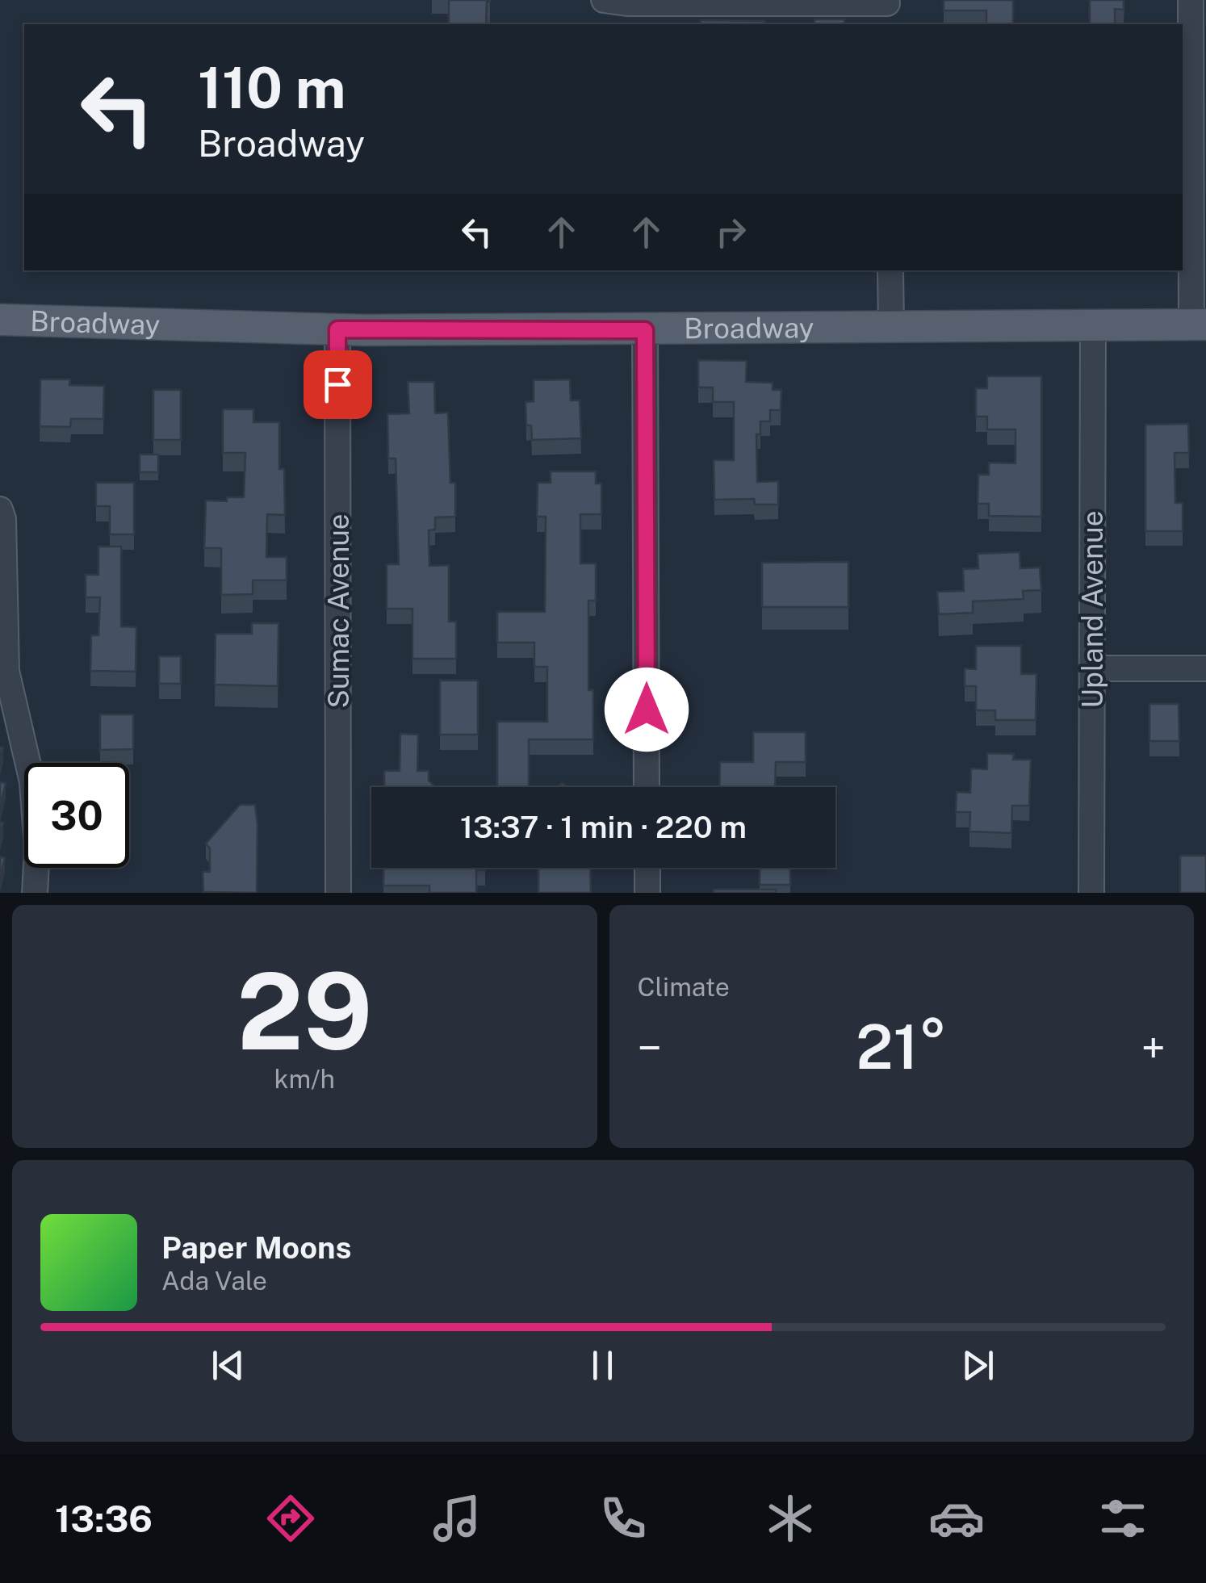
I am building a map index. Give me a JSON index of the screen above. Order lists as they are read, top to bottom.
{
  "streets": {
    "main road": ["Broadway"],
    "street": ["Upland Avenue", "Sumac Avenue"]
  },
  "crossings": [
    ["Broadway", "Upland Avenue"],
    ["Broadway", "Sumac Avenue"]
  ],
  "page": {
    "turn": ["110 m", "Broadway"],
    "limit": "30",
    "trip": "13:37 · 1 min · 220 m",
    "tile": [
      ["29", "km/h"],
      "Climate"
    ],
    "heat": ["−", "21°", "+"],
    "song": ["Paper Moons", "Ada Vale"],
    "tabs": "13:36"
  }
}
